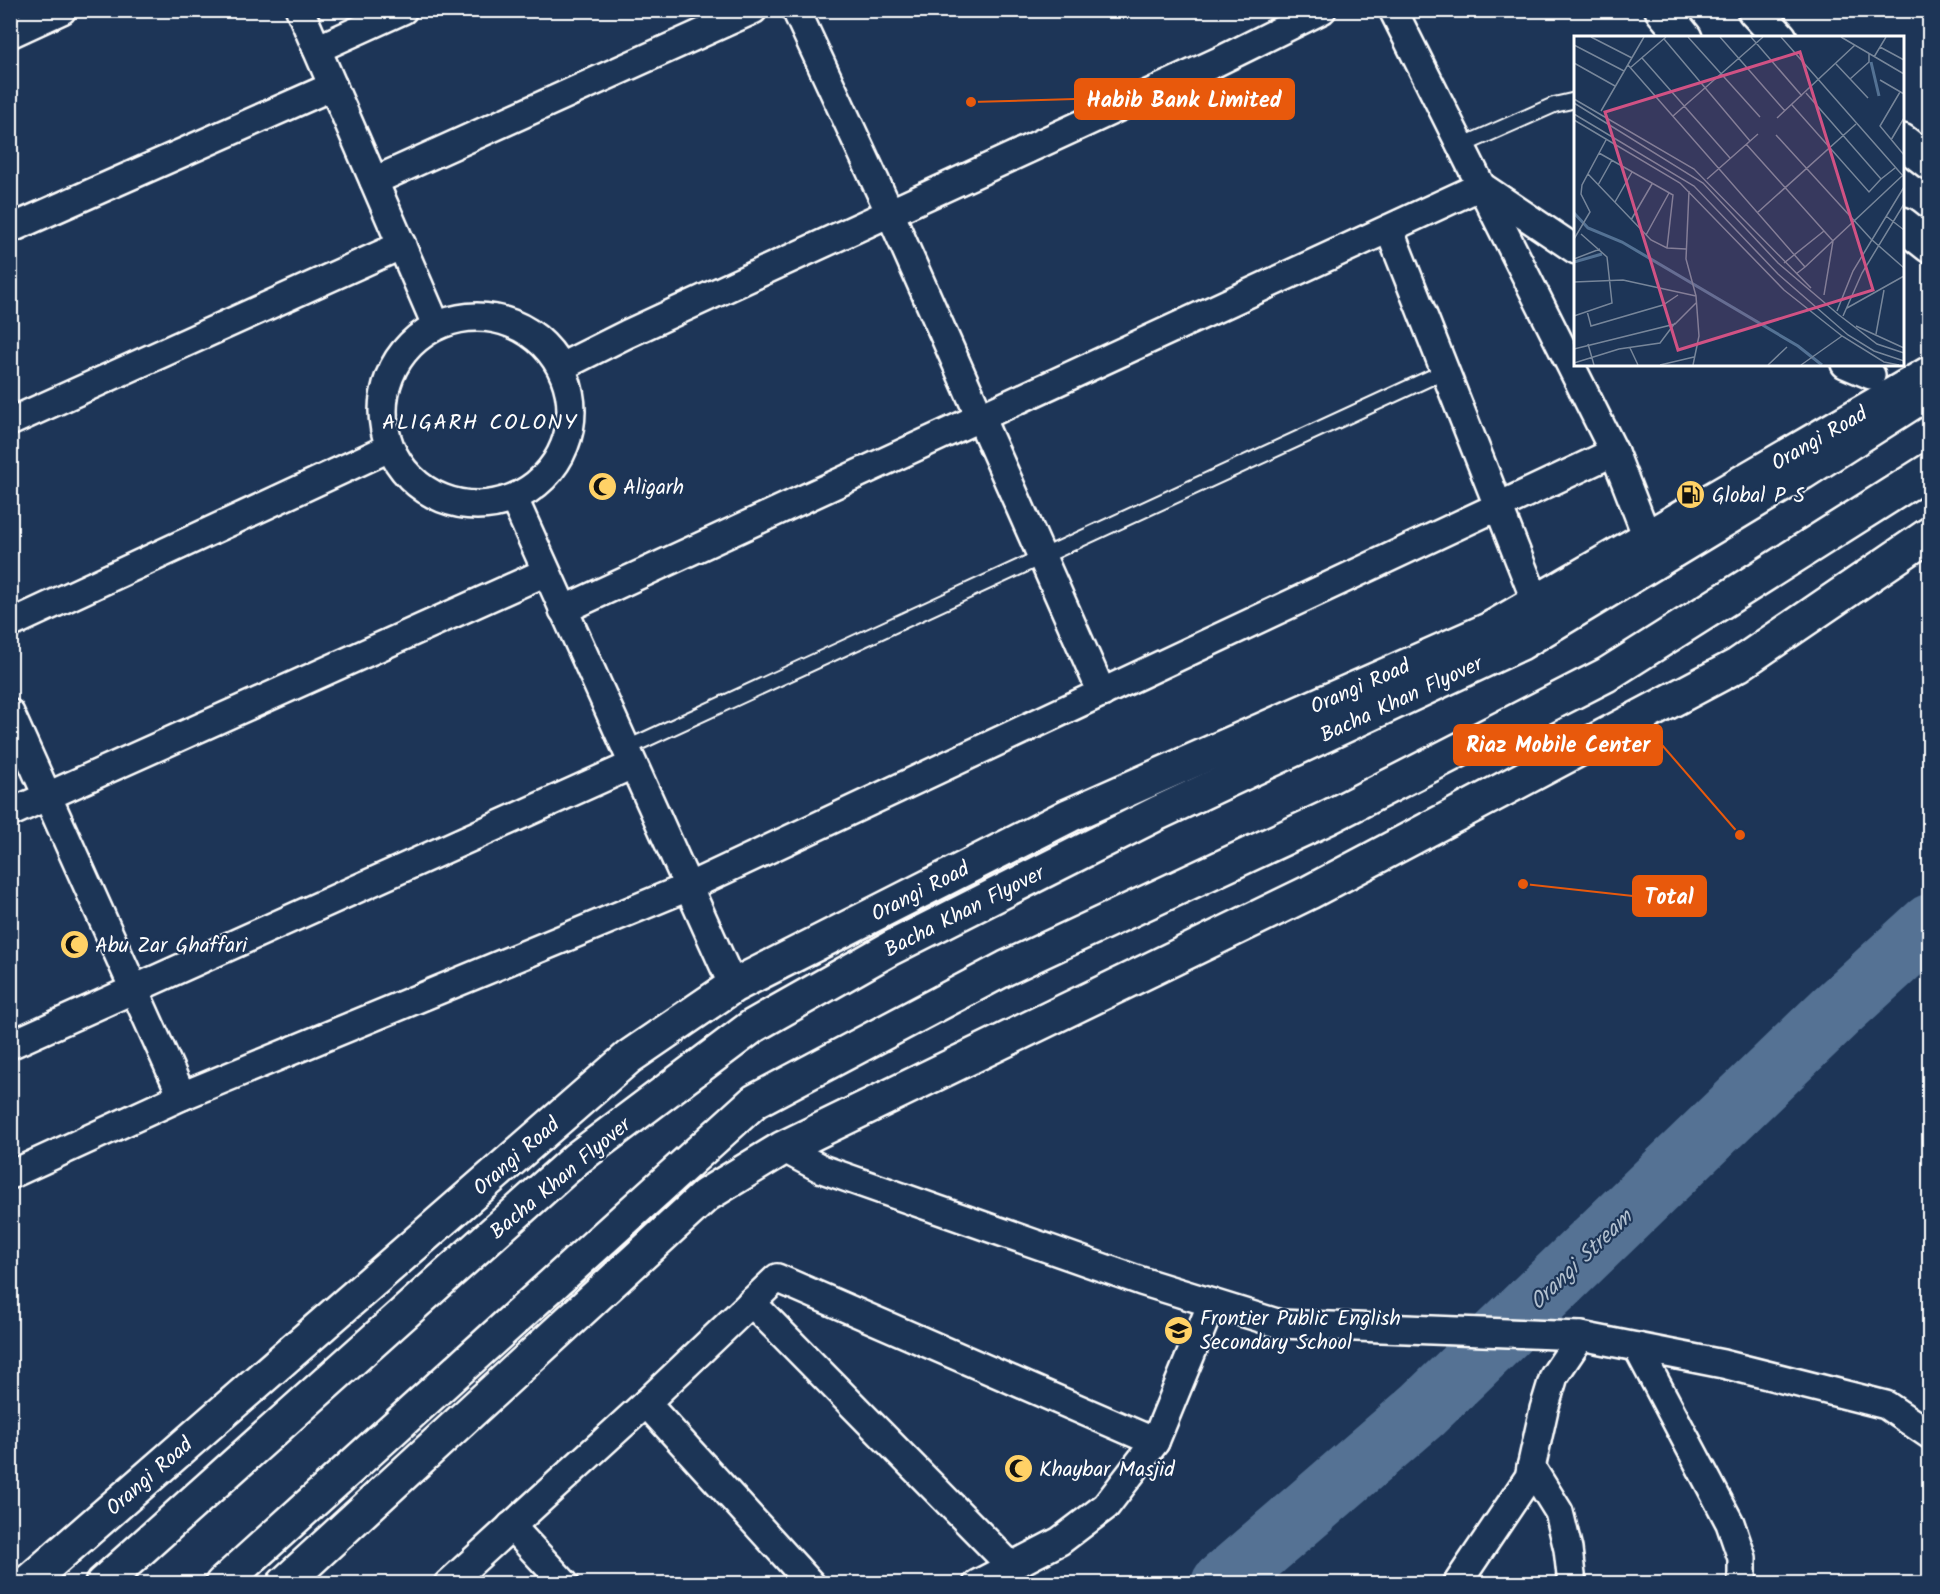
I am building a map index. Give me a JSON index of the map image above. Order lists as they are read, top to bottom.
{
  "streets": {
    "street": ["Orangi Road", "Bacha Khan Flyover"]
  },
  "districts": ["ALIGARH COLONY"],
  "water": ["Orangi Stream"],
  "places": {
    "other": ["Habib Bank Limited", "Riaz Mobile Center", "Total"],
    "mosque": ["Aligarh", "Abu Zar Ghaffari", "Khaybar Masjid"],
    "fuel station": ["Global P S"],
    "school or university": ["Frontier Public English Secondary School"]
  }
}
